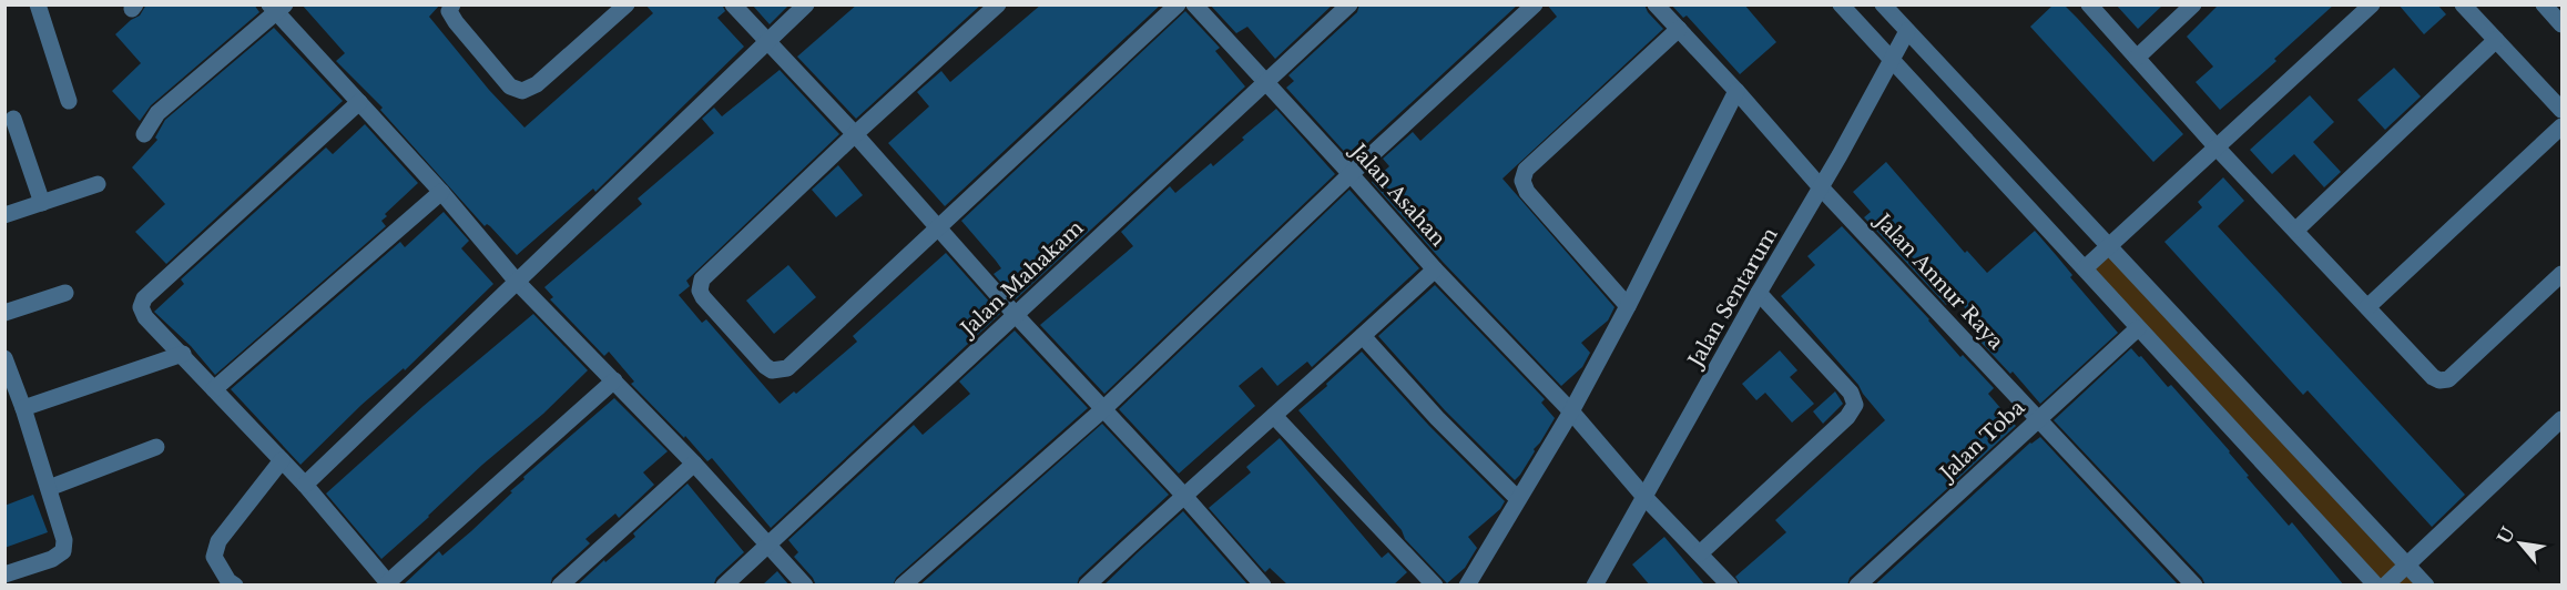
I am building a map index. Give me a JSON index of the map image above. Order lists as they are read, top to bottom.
{
  "streets": {
    "street": [
      "Jalan Asahan",
      "Jalan Mahakam",
      "Jalan Annur Raya",
      "Jalan Sentarum",
      "Jalan Toba"
    ]
  },
  "crossings": [
    ["Jalan Asahan", "Jalan Mahakam"],
    ["Jalan Asahan", "Jalan Sentarum"],
    ["Jalan Annur Raya", "Jalan Sentarum"],
    ["Jalan Annur Raya", "Jalan Toba"]
  ],
  "north": "top left"
}
